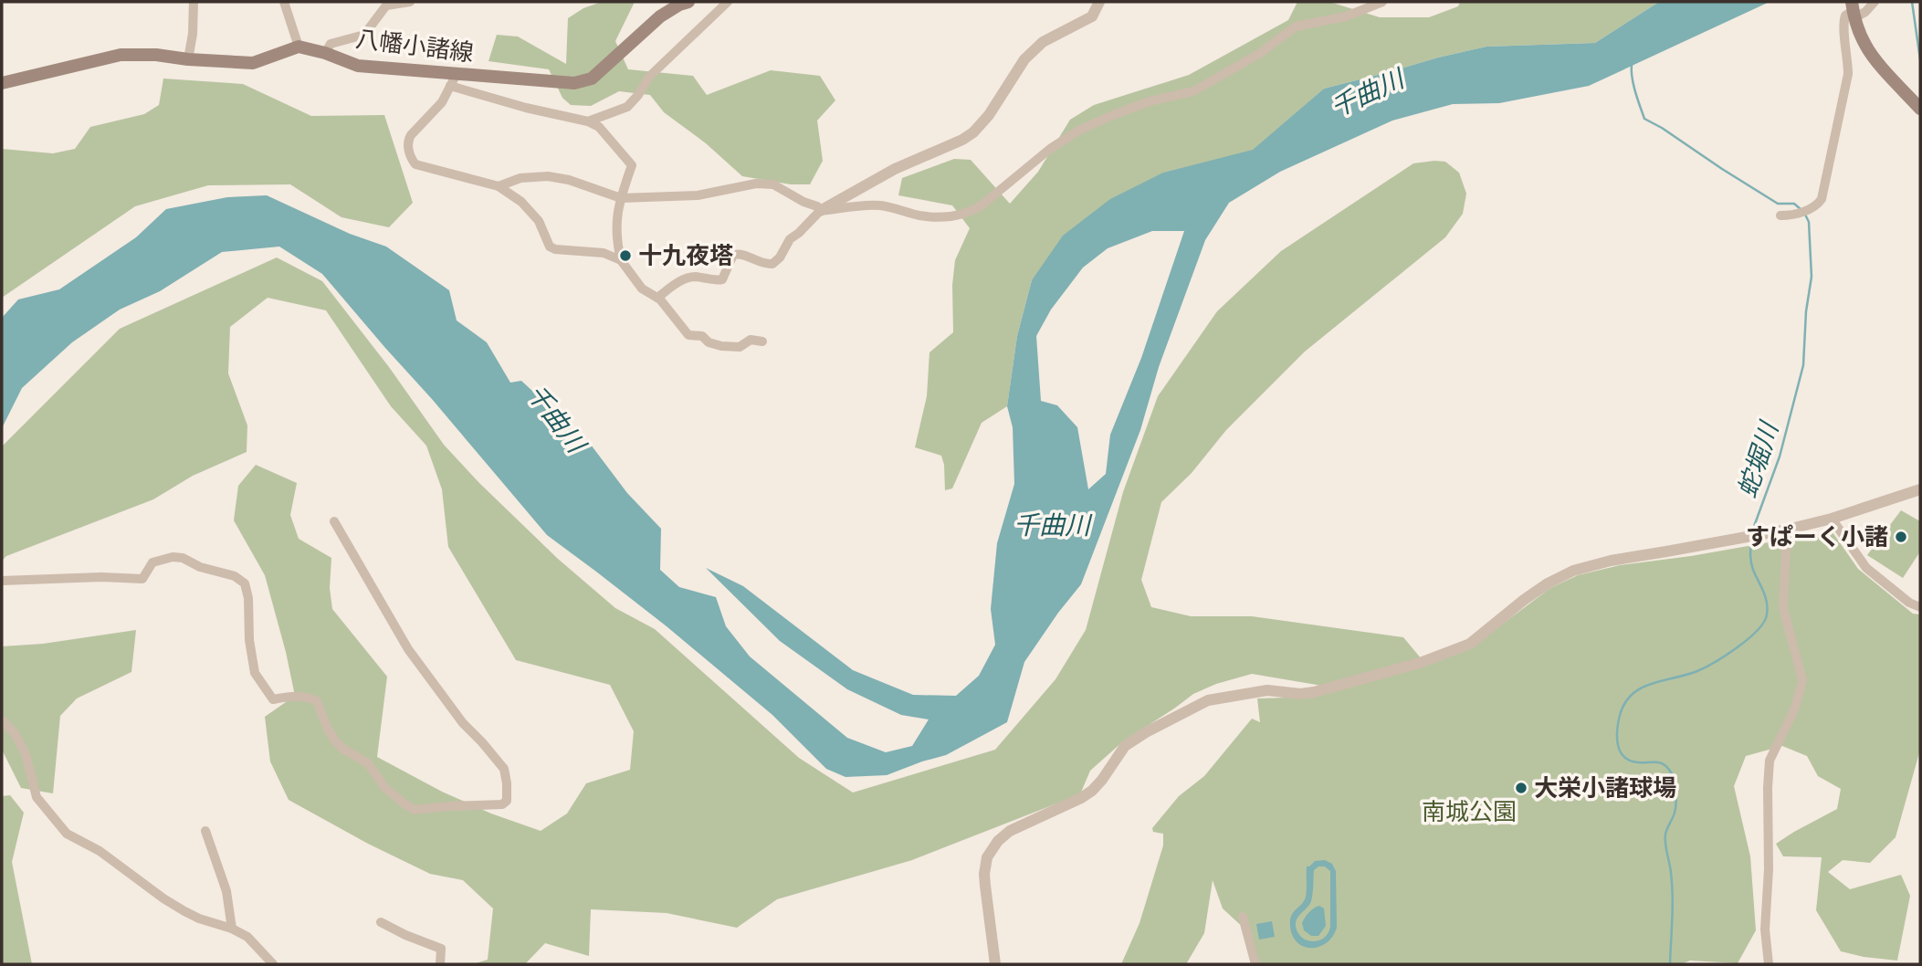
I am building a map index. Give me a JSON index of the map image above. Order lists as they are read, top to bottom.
{
  "streets": {
    "main road": ["八幡小諸線"]
  },
  "water": ["千曲川", "蛇堀川"],
  "parks": ["南城公園"],
  "places": ["十九夜塔", "すぱーく小諸", "大栄小諸球場"]
}
